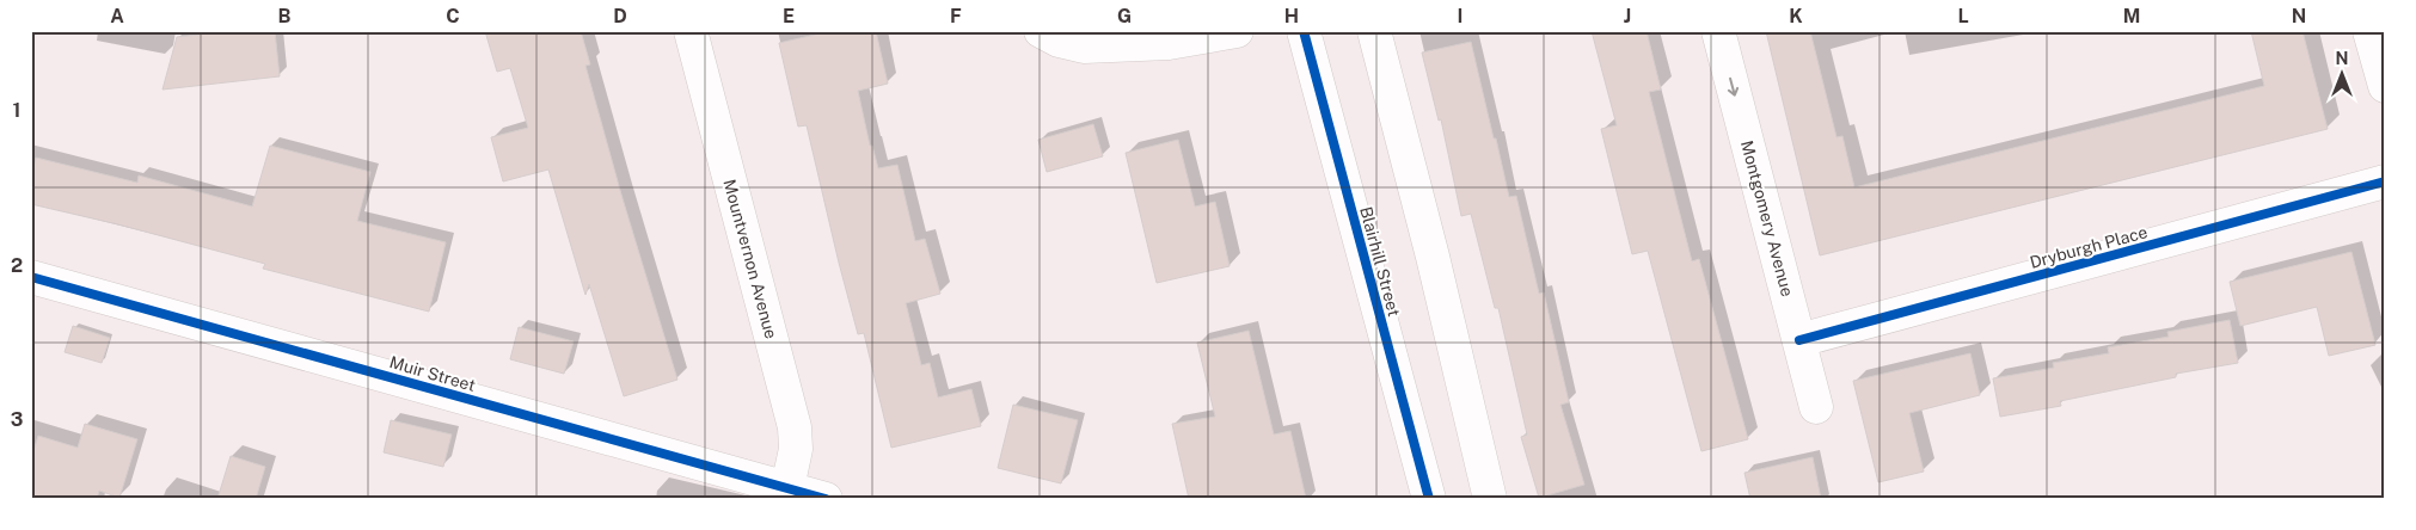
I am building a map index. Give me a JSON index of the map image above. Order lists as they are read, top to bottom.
{
  "streets": {
    "street": [
      "Montgomery Avenue",
      "Dryburgh Place",
      "Mountvernon Avenue",
      "Blairhill Street",
      "Muir Street"
    ]
  },
  "crossings": [
    ["Montgomery Avenue", "Dryburgh Place"],
    ["Mountvernon Avenue", "Muir Street"]
  ],
  "one_way": ["Montgomery Avenue"],
  "north": "top",
  "grid": {
    "columns": [
      "A",
      "B",
      "C",
      "D",
      "E",
      "F",
      "G",
      "H",
      "I",
      "J",
      "K",
      "L",
      "M",
      "N"
    ],
    "rows": ["1", "2", "3"]
  }
}
